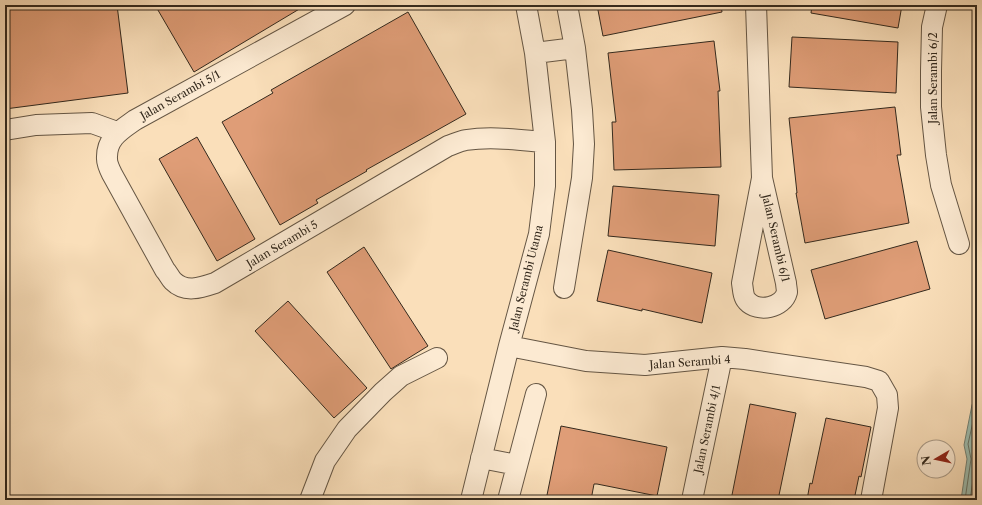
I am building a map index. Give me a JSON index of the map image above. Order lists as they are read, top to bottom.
{
  "streets": {
    "street": [
      "Jalan Serambi 6/2",
      "Jalan Serambi 5/1",
      "Jalan Serambi 6/1",
      "Jalan Serambi 5",
      "Jalan Serambi Utama",
      "Jalan Serambi 4",
      "Jalan Serambi 4/1"
    ]
  },
  "crossings": [
    ["Jalan Serambi 5/1", "Jalan Serambi 5"],
    ["Jalan Serambi 5", "Jalan Serambi Utama"],
    ["Jalan Serambi Utama", "Jalan Serambi 4"],
    ["Jalan Serambi 4", "Jalan Serambi 4/1"]
  ],
  "north": "left"
}
